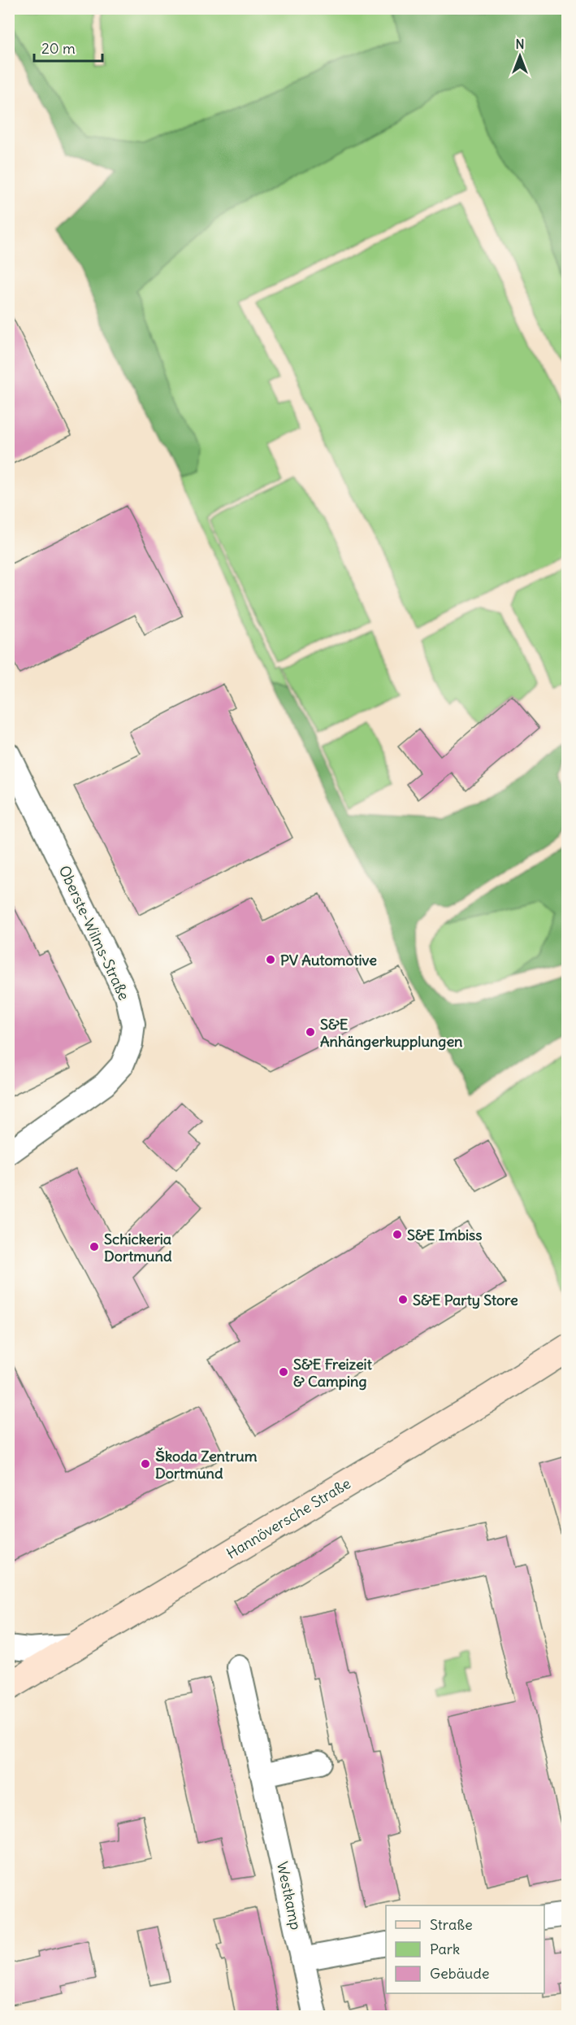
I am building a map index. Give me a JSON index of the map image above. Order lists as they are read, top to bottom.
{
  "streets": {
    "main road": ["Hannöversche Straße"],
    "street": ["Oberste-Wilms-Straße", "Westkamp"]
  },
  "places": [
    "PV Automotive",
    "S&E Anhängerkupplungen",
    "S&E Imbiss",
    "Schickeria Dortmund",
    "S&E Party Store",
    "S&E Freizeit & Camping",
    "Škoda Zentrum Dortmund"
  ],
  "legend": ["Straße", "Park", "Gebäude"],
  "scale_bar": "20 m",
  "north": "top"
}
